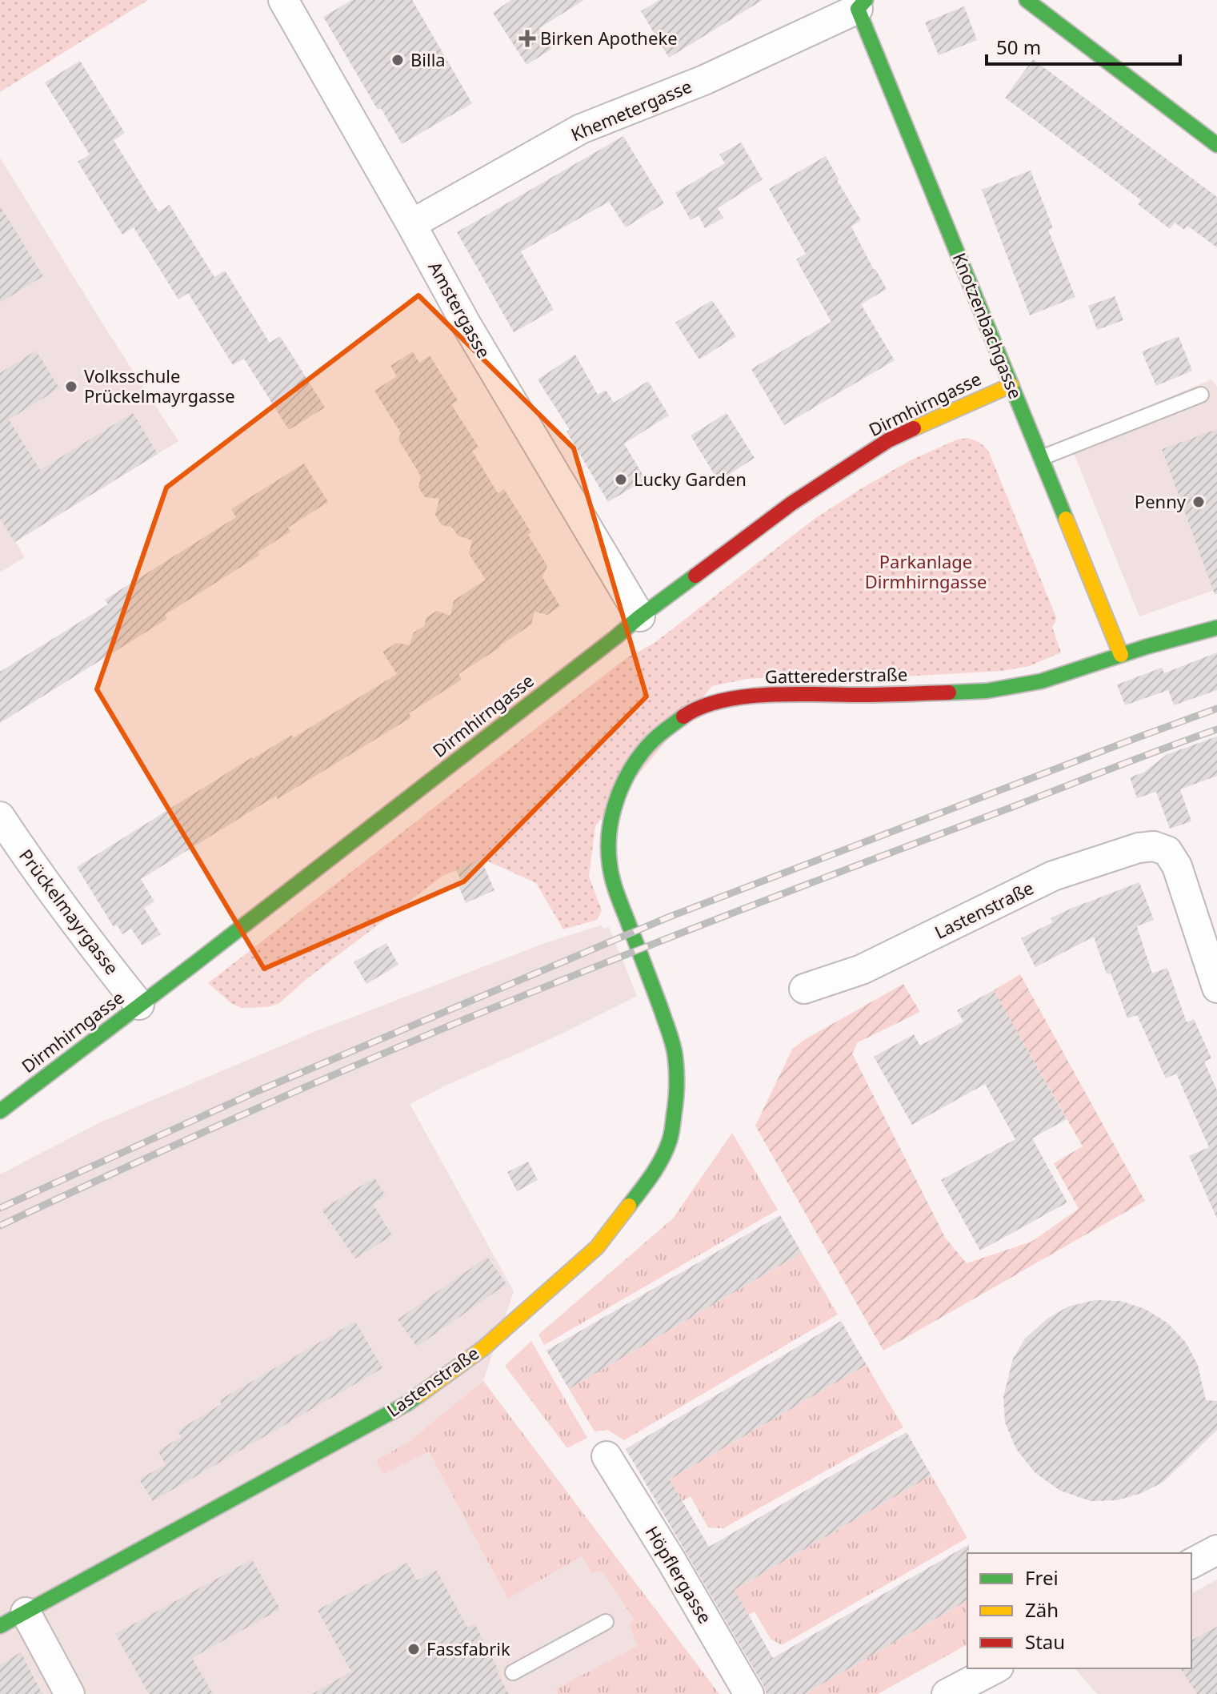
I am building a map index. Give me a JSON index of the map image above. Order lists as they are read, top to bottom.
{
  "streets": {
    "street": [
      "Khemetergasse",
      "Amstergasse",
      "Knotzenbachgasse",
      "Dirmhirngasse",
      "Gatterederstraße",
      "Lastenstraße",
      "Prückelmayrgasse",
      "Höpflergasse"
    ]
  },
  "crossings": [
    ["Khemetergasse", "Amstergasse"],
    ["Khemetergasse", "Knotzenbachgasse"],
    ["Amstergasse", "Dirmhirngasse"],
    ["Knotzenbachgasse", "Dirmhirngasse"],
    ["Knotzenbachgasse", "Gatterederstraße"],
    ["Dirmhirngasse", "Prückelmayrgasse"],
    ["Gatterederstraße", "Lastenstraße"]
  ],
  "parks": ["Parkanlage Dirmhirngasse"],
  "places": {
    "health": ["Birken Apotheke"],
    "other": [
      "Billa",
      "Volksschule Prückelmayrgasse",
      "Lucky Garden",
      "Penny",
      "Fassfabrik"
    ]
  },
  "legend": ["Frei", "Zäh", "Stau"],
  "scale_bar": "50 m"
}
